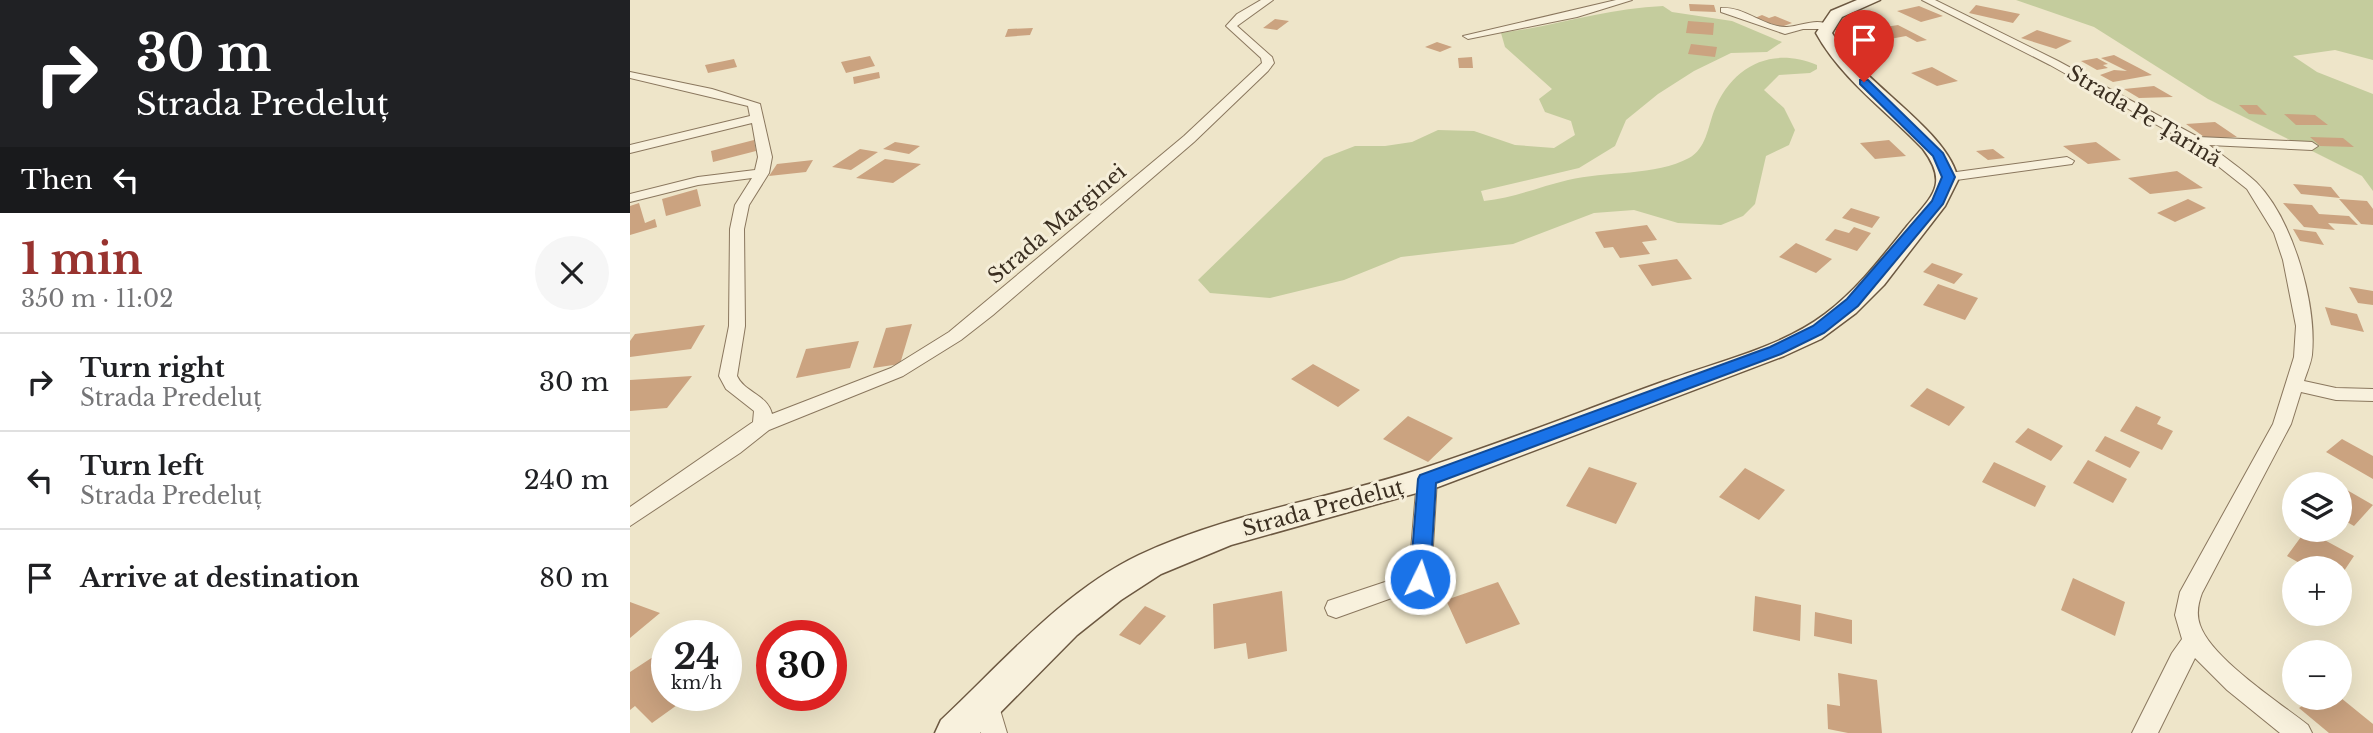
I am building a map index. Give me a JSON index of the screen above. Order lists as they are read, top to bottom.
{
  "streets": {
    "main road": ["Strada Predeluț"],
    "street": ["Strada Pe Țarină", "Strada Marginei"]
  },
  "page": {
    "turn": ["30 m", "Strada Predeluț"],
    "then": "Then",
    "heading": ["1 min", "350 m · 11:02"],
    "list": [
      {
        "name": "Turn right",
        "note": "Strada Predeluț",
        "value": "30 m"
      },
      {
        "name": "Turn left",
        "note": "Strada Predeluț",
        "value": "240 m"
      },
      {
        "name": "Arrive at destination",
        "value": "80 m"
      }
    ],
    "map_buttons": ["+", "−"],
    "speed": "24 km/h",
    "limit": "30"
  }
}
